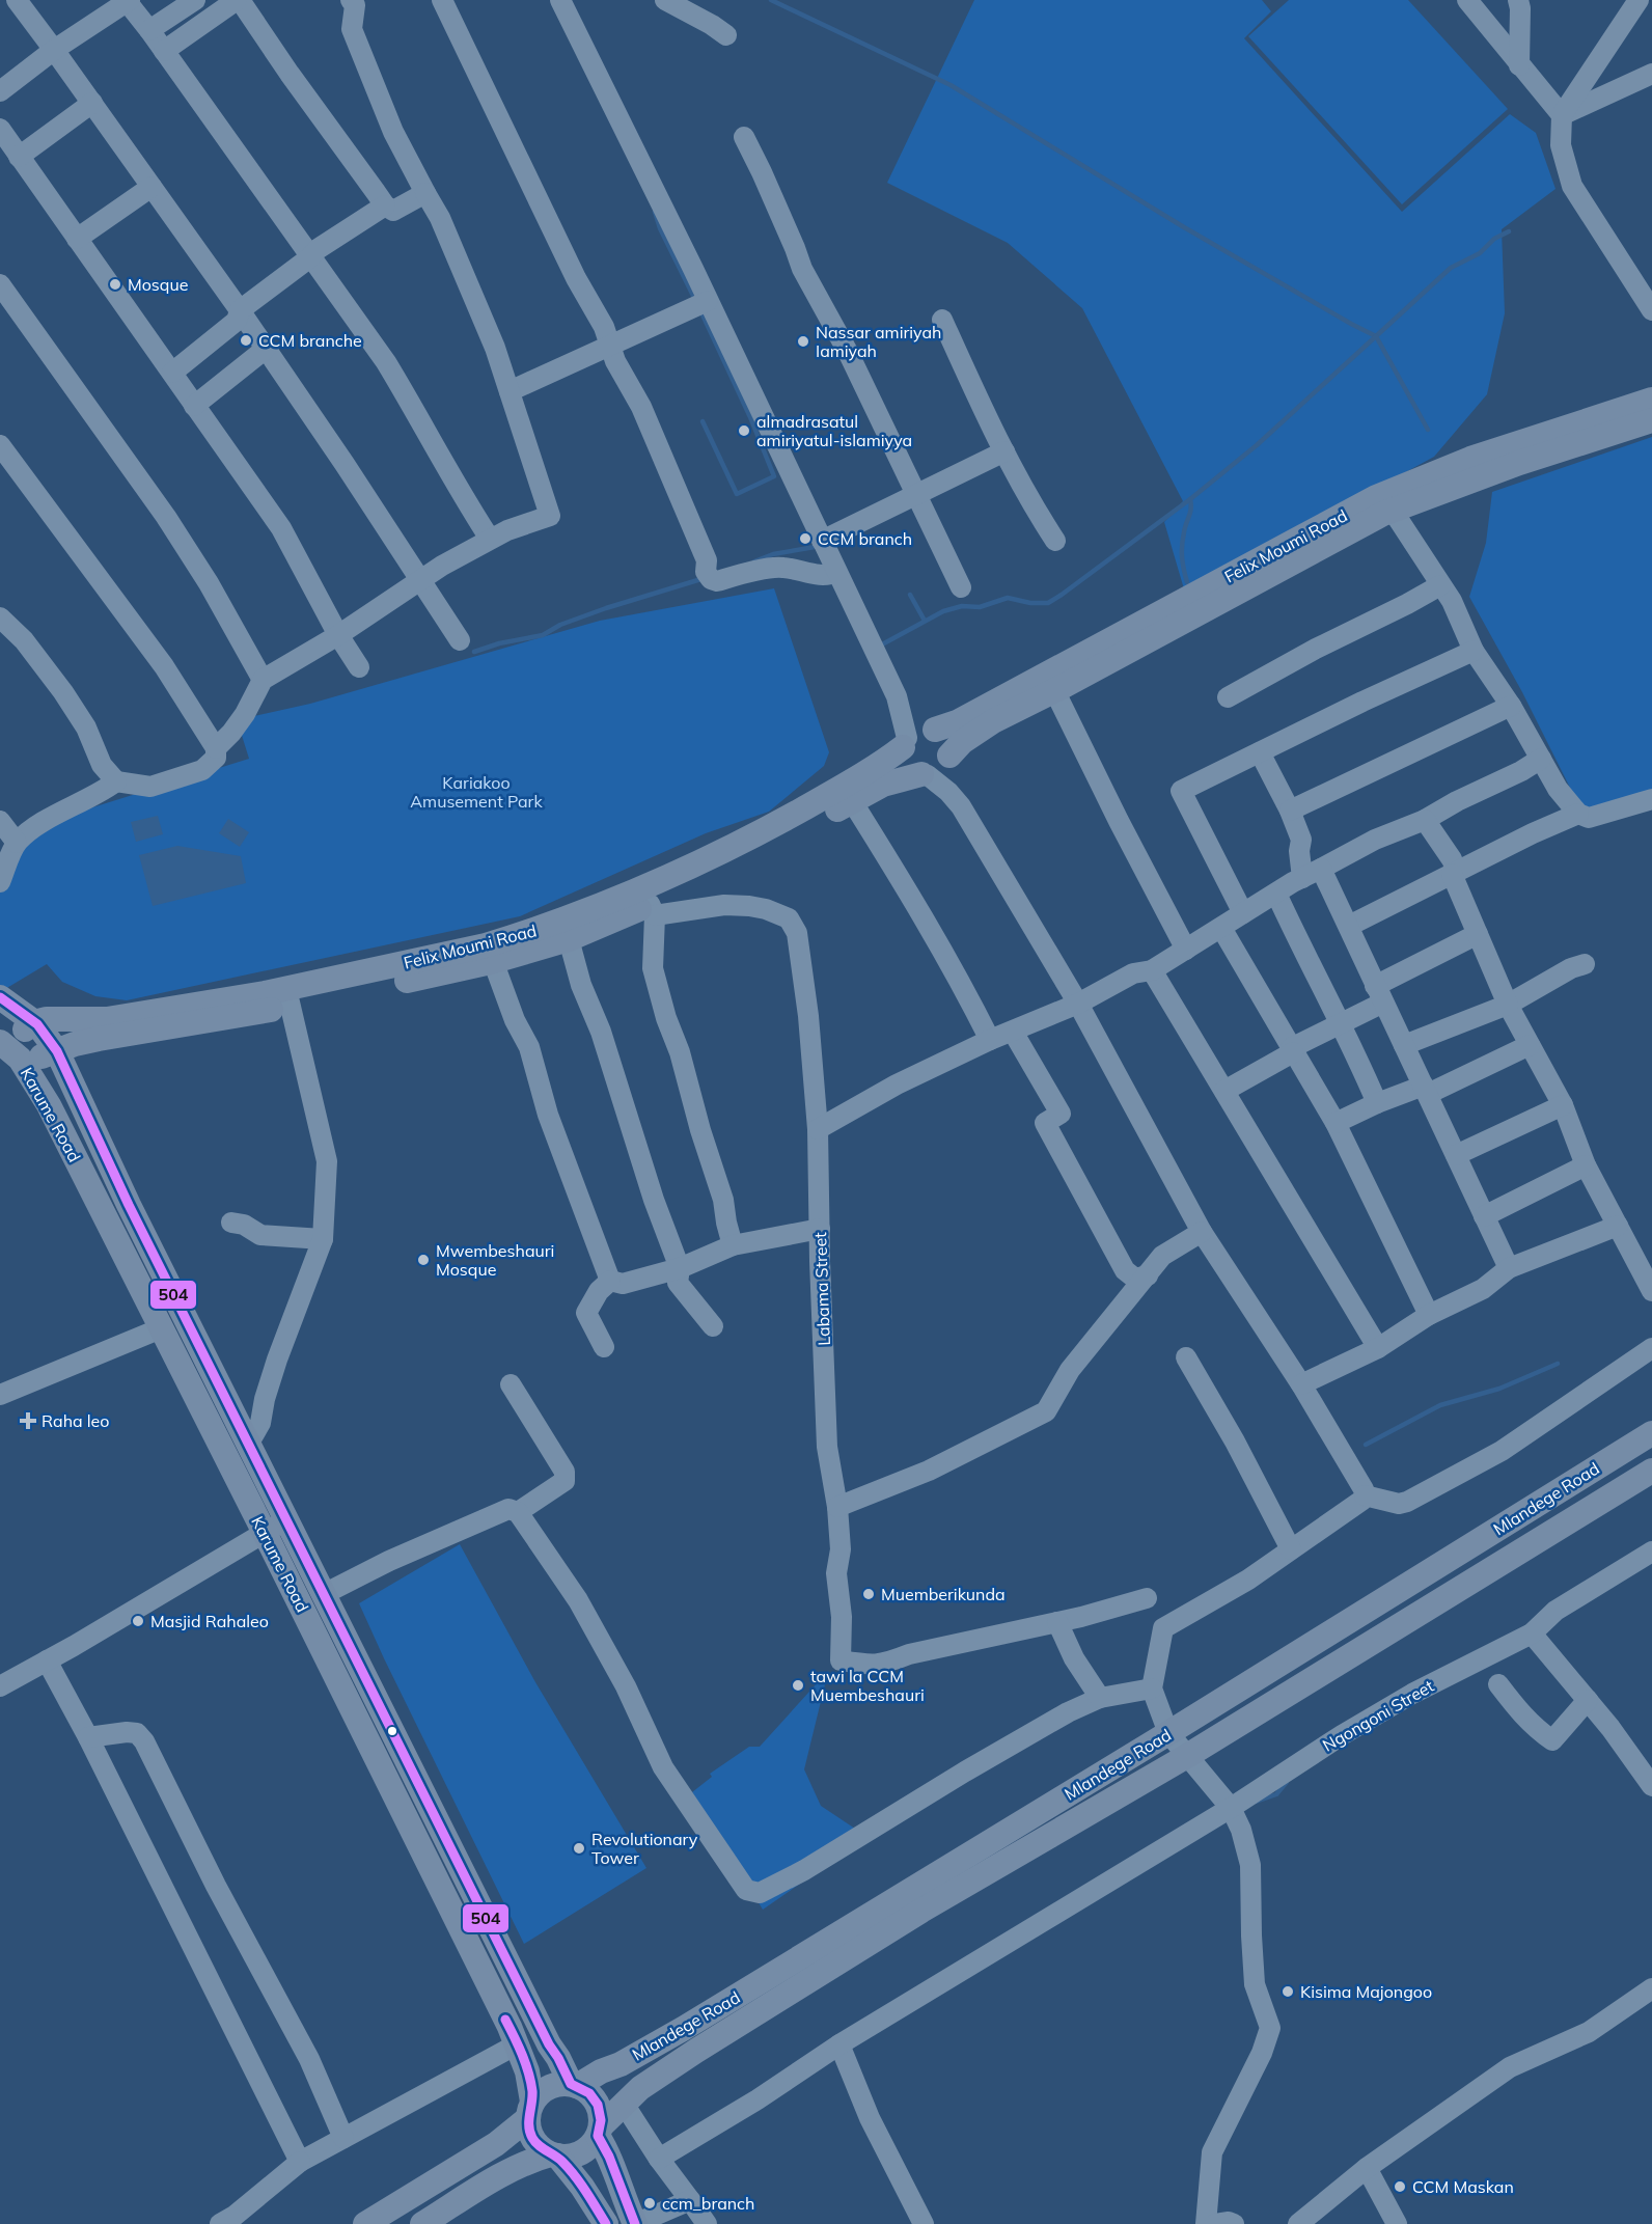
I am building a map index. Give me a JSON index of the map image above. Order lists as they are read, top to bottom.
{
  "streets": {
    "main road": ["Felix Moumi Road", "Karume Road", "Mlandege Road"],
    "street": ["Labama Street", "Ngongoni Street"]
  },
  "crossings": [
    ["Felix Moumi Road", "Karume Road"],
    ["Felix Moumi Road", "Labama Street"],
    ["Karume Road", "Mlandege Road"]
  ],
  "parks": ["Kariakoo Amusement Park"],
  "places": {
    "other": [
      "Mosque",
      "CCM branche",
      "Nassar amiriyah Iamiyah",
      "almadrasatul amiriyatul-islamiyya",
      "CCM branch",
      "Mwembeshauri Mosque",
      "Muemberikunda",
      "Masjid Rahaleo",
      "tawi la CCM Muembeshauri",
      "Revolutionary Tower",
      "Kisima Majongoo",
      "CCM Maskan",
      "ccm_branch"
    ],
    "health": ["Raha leo"]
  },
  "lines": ["transit line 504"]
}
